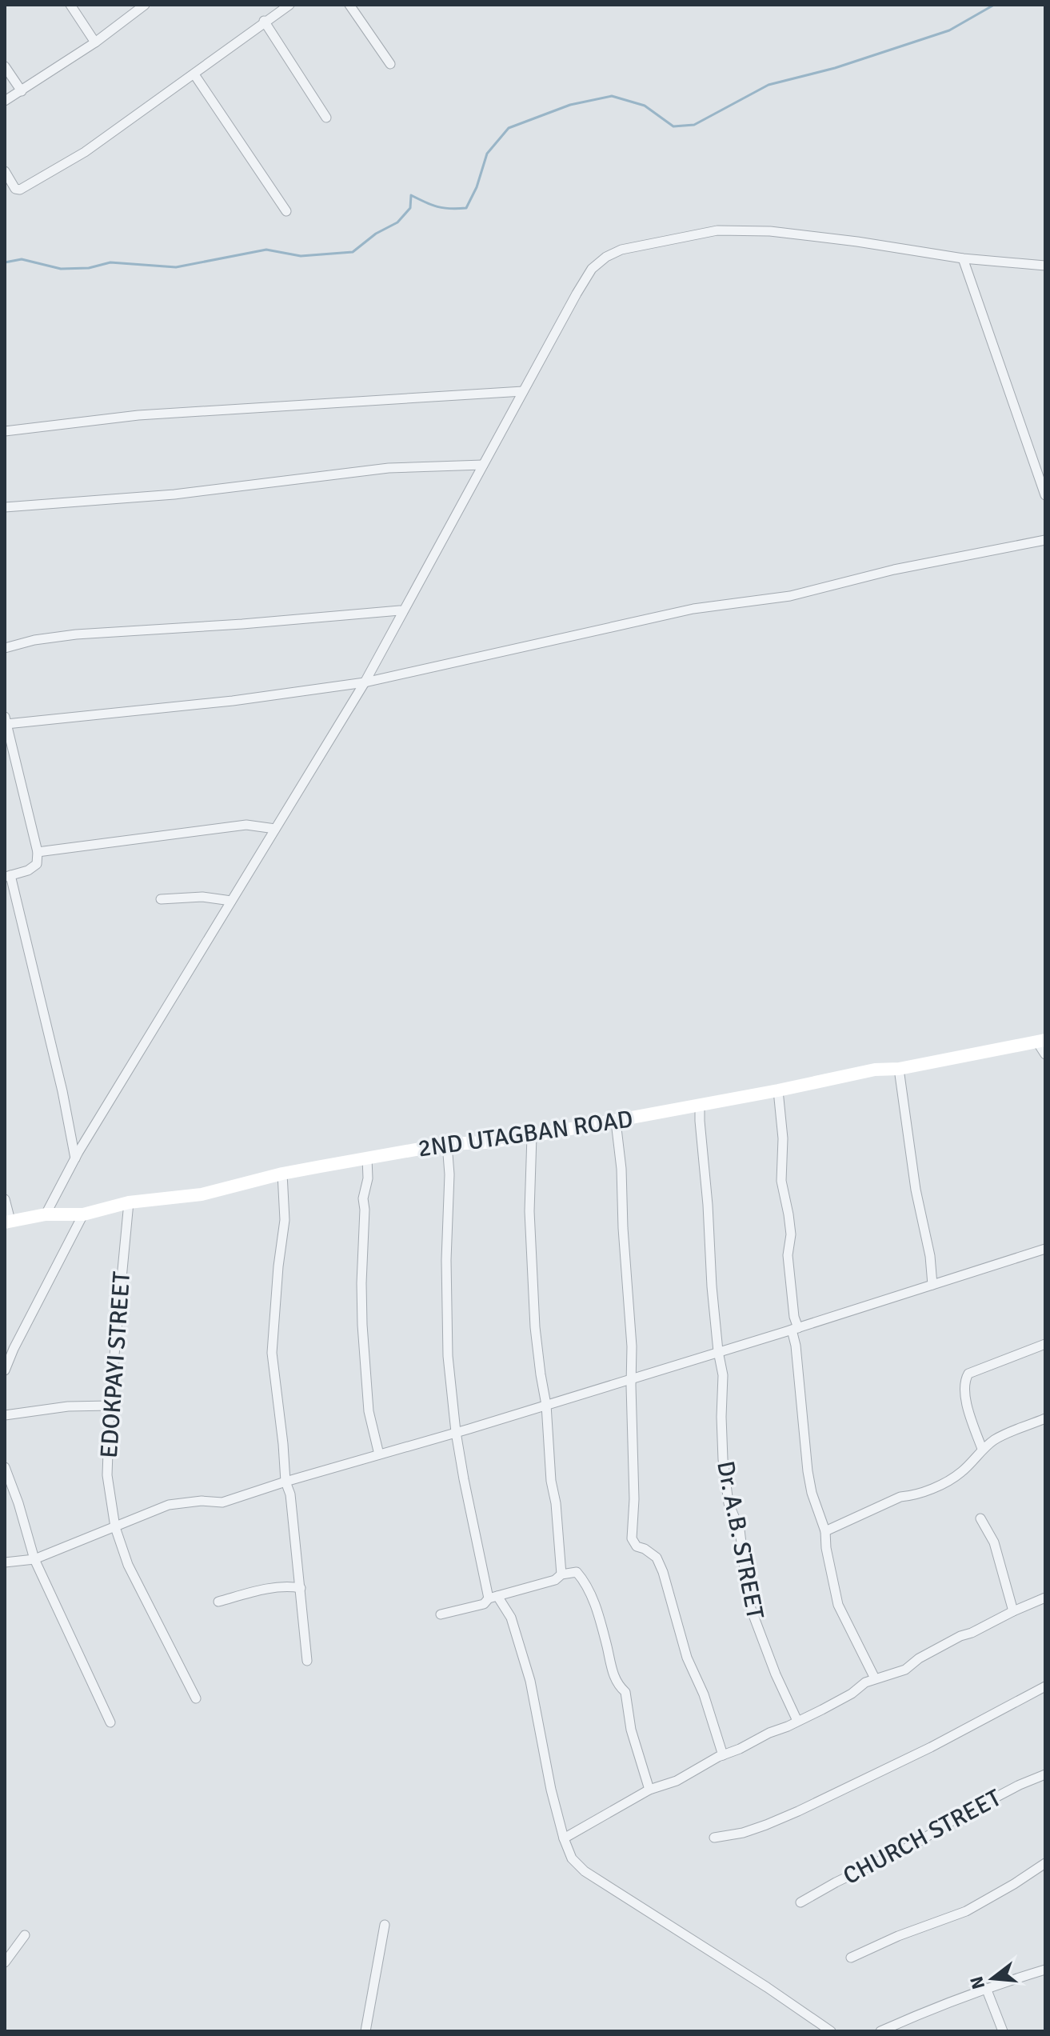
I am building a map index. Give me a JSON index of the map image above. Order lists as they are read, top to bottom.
{
  "streets": {
    "street": [
      "2ND UTAGBAN ROAD",
      "EDOKPAYI STREET",
      "Dr. A.B. STREET",
      "CHURCH STREET"
    ]
  },
  "crossings": [
    ["2ND UTAGBAN ROAD", "EDOKPAYI STREET"],
    ["2ND UTAGBAN ROAD", "Dr. A.B. STREET"]
  ],
  "north": "left"
}
